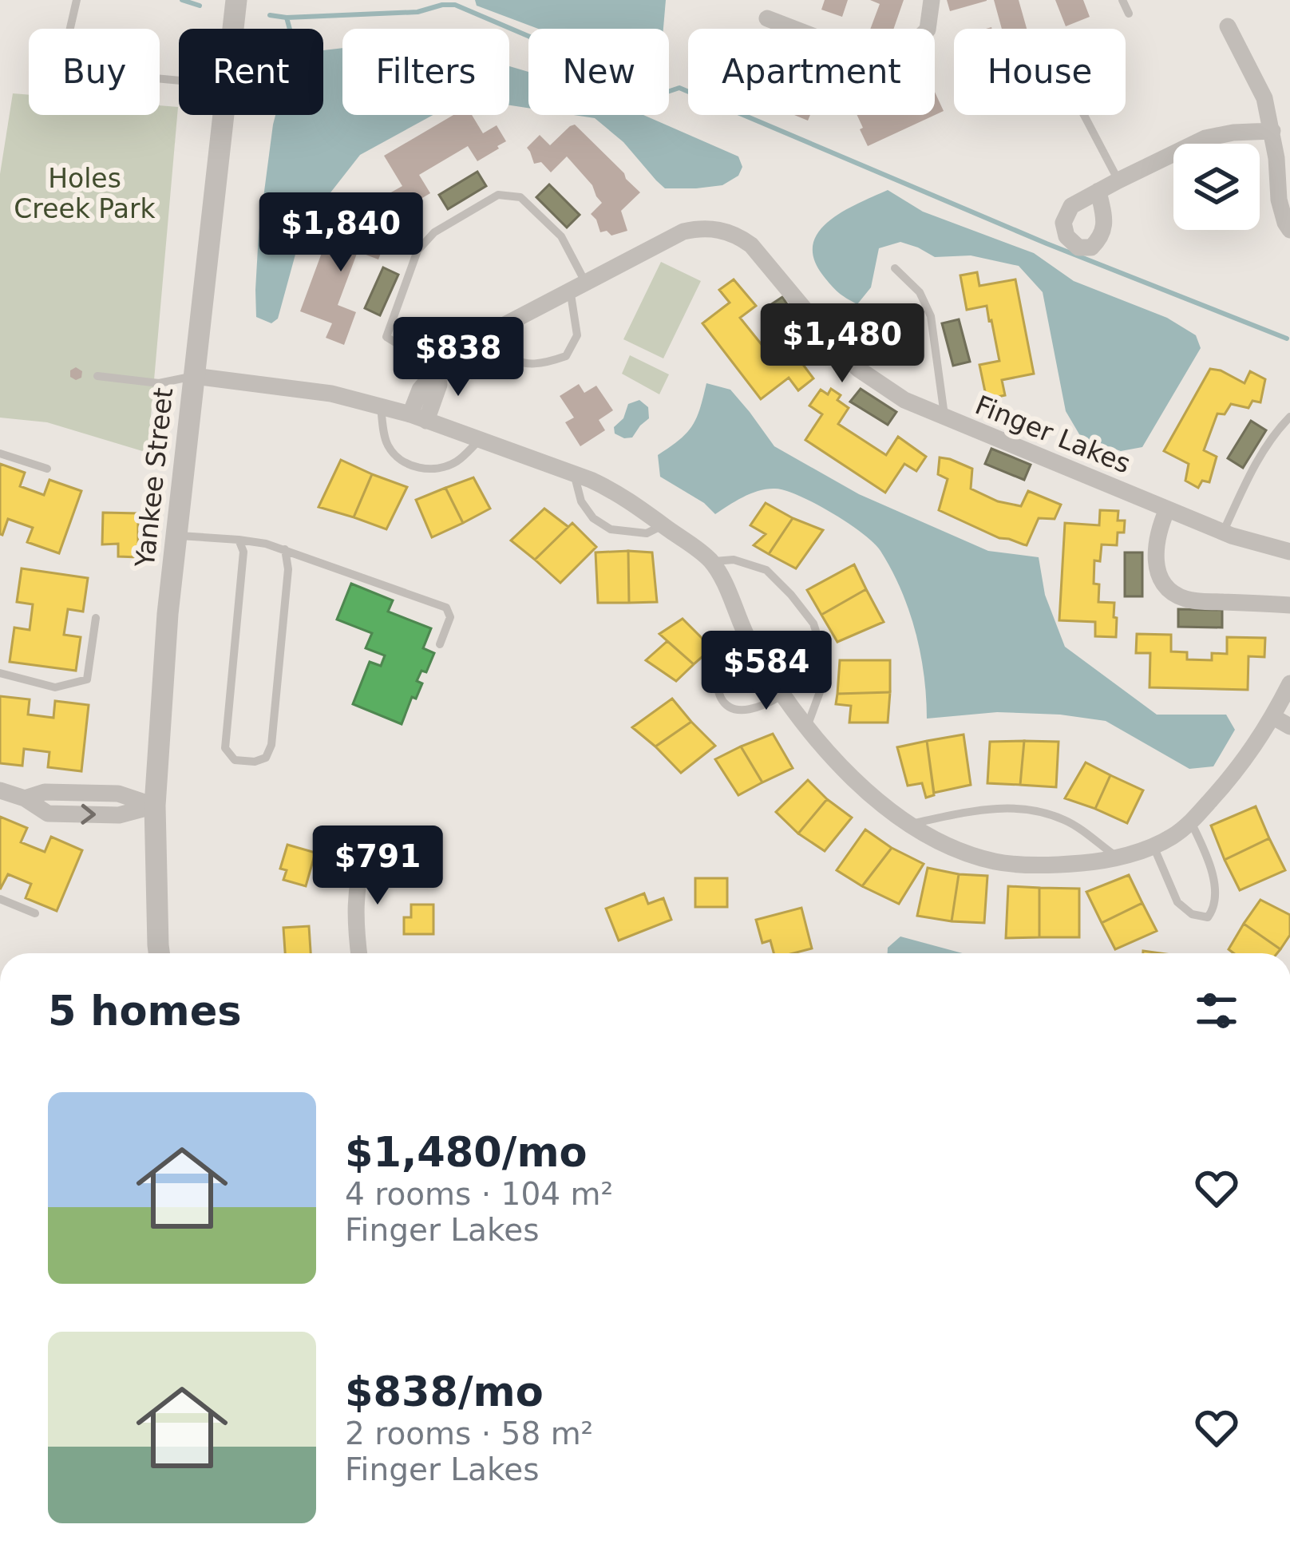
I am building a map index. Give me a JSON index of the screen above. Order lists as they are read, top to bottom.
{
  "streets": {
    "street": ["Finger Lakes", "Yankee Street"]
  },
  "parks": ["Holes Creek Park"],
  "page": {
    "chip": [
      "Buy",
      "Rent",
      "Filters",
      "New",
      "Apartment",
      "House"
    ],
    "price": [
      "$1,840",
      "$1,480",
      "$838",
      "$584",
      "$791"
    ],
    "heading": "5 homes",
    "list": [
      {
        "name": "$1,480/mo",
        "note": "4 rooms · 104 m² · Finger Lakes"
      },
      {
        "name": "$838/mo",
        "note": "2 rooms · 58 m² · Finger Lakes"
      }
    ]
  }
}
